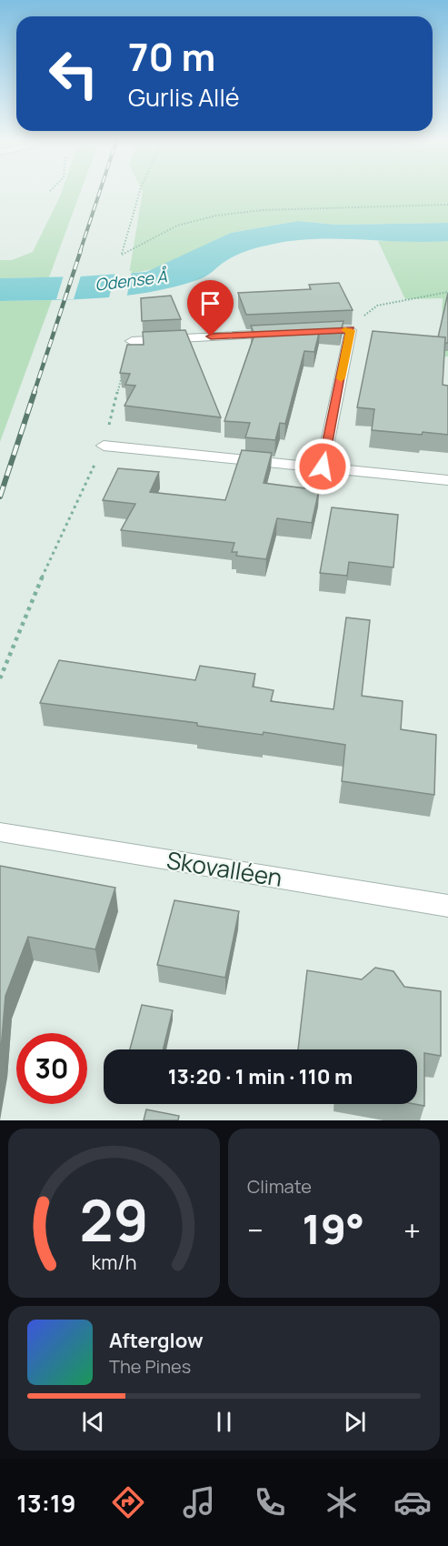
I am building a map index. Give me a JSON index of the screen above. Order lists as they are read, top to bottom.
{
  "streets": {
    "street": ["Skovalléen"]
  },
  "water": ["Odense Å"],
  "page": {
    "turn": ["70 m", "Gurlis Allé"],
    "limit": "30",
    "trip": "13:20 · 1 min · 110 m",
    "tile": "Climate",
    "heat": ["−", "19°", "+"],
    "song": ["Afterglow", "The Pines"],
    "tabs": "13:19",
    "gauge": ["29", "km/h"]
  }
}
